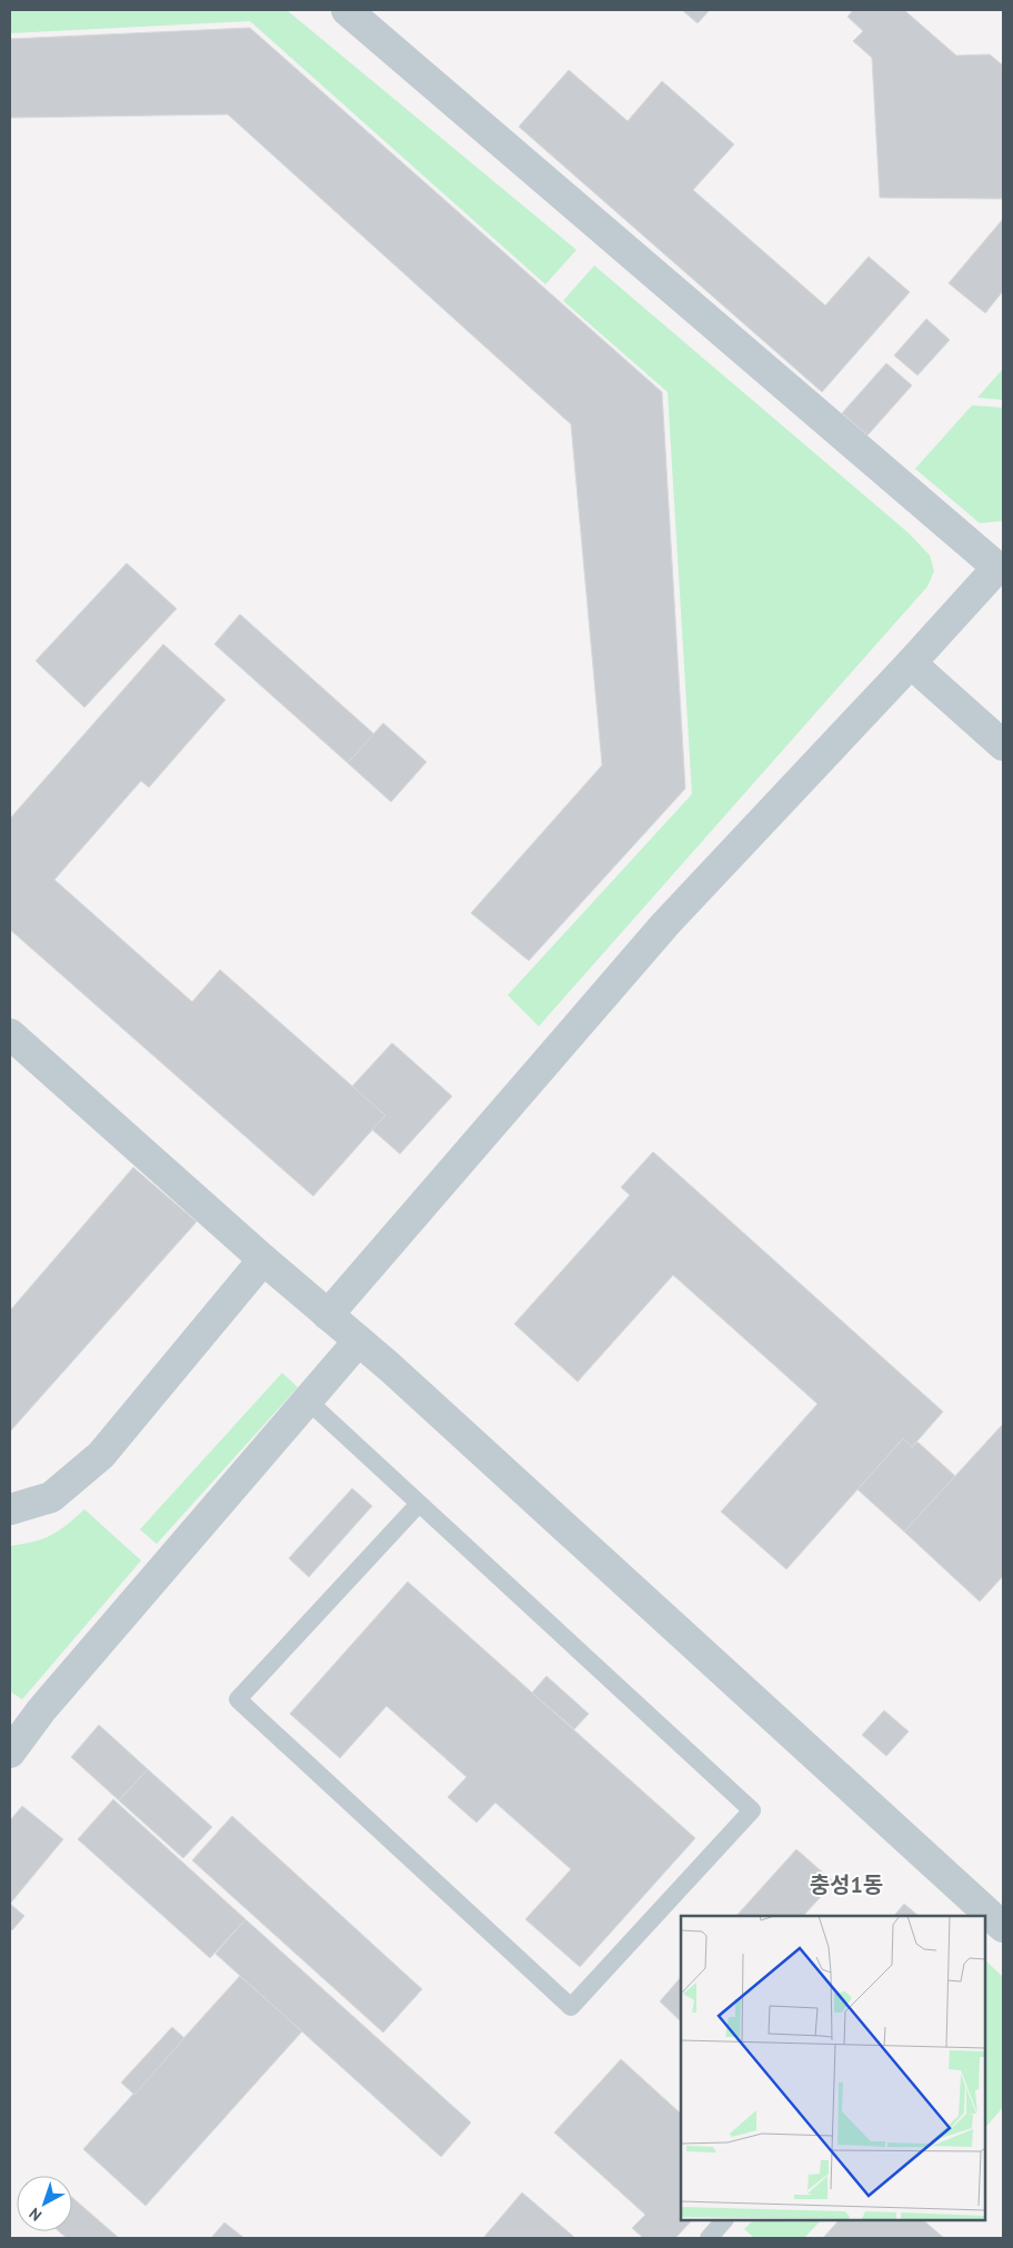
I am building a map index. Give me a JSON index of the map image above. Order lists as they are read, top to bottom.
{
  "districts": ["충성1동"],
  "north": "bottom left"
}
